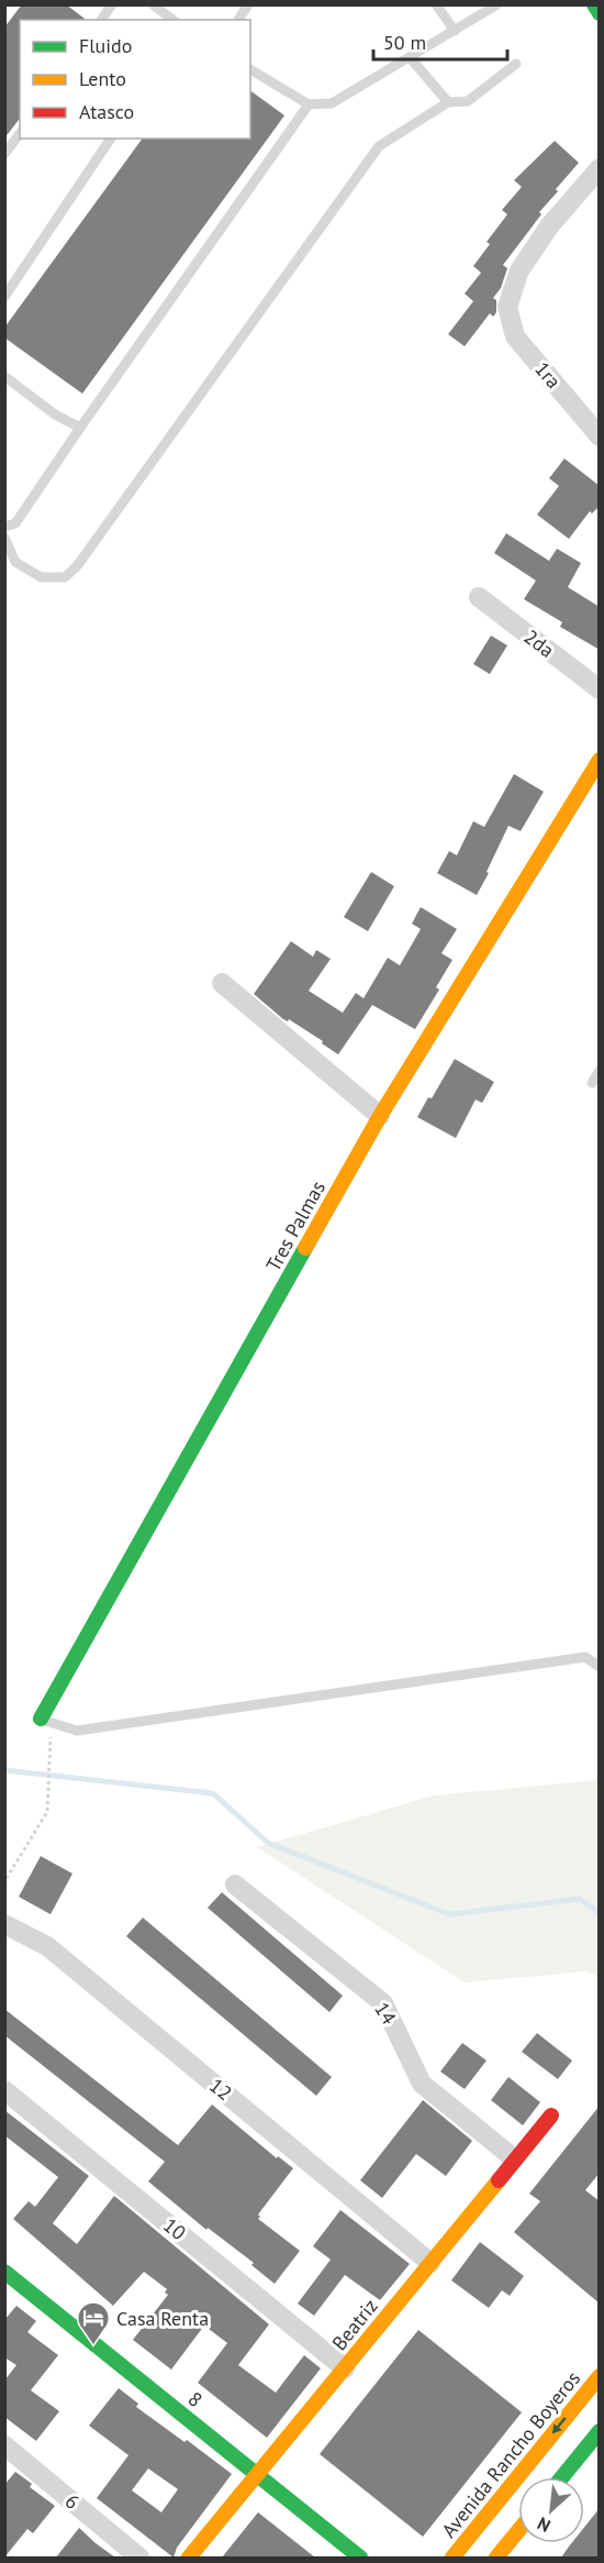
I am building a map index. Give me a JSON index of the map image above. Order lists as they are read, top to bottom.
{
  "streets": {
    "main road": [
      "Tres Palmas",
      "Beatriz",
      "8",
      "Avenida Rancho Boyeros"
    ],
    "street": [
      "1ra",
      "2da",
      "14",
      "12",
      "10",
      "6"
    ]
  },
  "crossings": [
    ["14", "Beatriz"],
    ["12", "Beatriz"],
    ["10", "Beatriz"],
    ["Beatriz", "8"]
  ],
  "places": {
    "hotel": ["Casa Renta"]
  },
  "legend": ["Fluido", "Lento", "Atasco"],
  "scale_bar": "50 m",
  "north": "bottom left"
}
